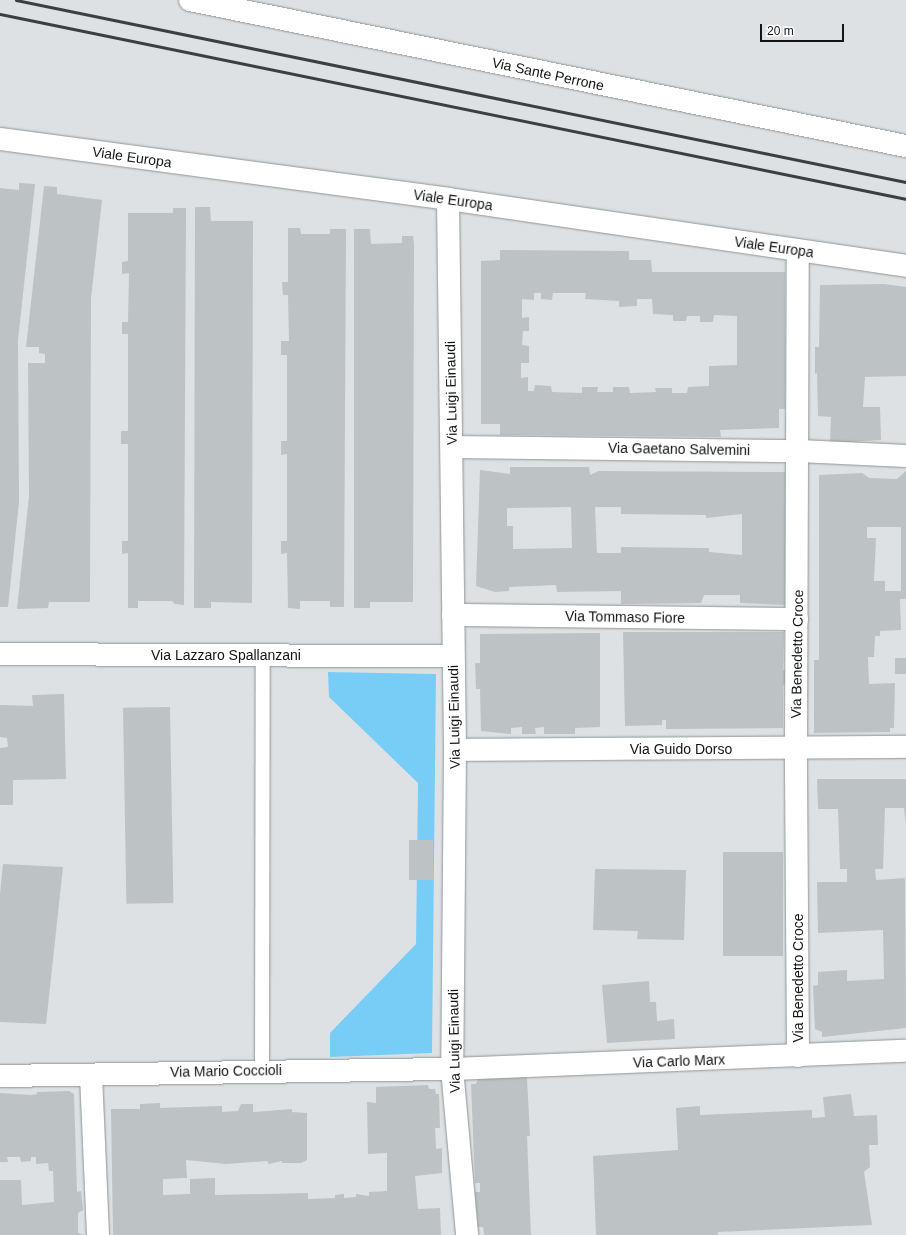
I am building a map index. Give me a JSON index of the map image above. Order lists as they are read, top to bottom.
{
  "streets": {
    "street": [
      "Via Sante Perrone",
      "Viale Europa",
      "Via Luigi Einaudi",
      "Via Gaetano Salvemini",
      "Via Tommaso Fiore",
      "Via Benedetto Croce",
      "Via Lazzaro Spallanzani",
      "Via Guido Dorso",
      "Via Carlo Marx",
      "Via Mario Coccioli"
    ]
  },
  "crossings": [
    ["Viale Europa", "Via Luigi Einaudi"],
    ["Viale Europa", "Via Benedetto Croce"],
    ["Via Luigi Einaudi", "Via Gaetano Salvemini"],
    ["Via Luigi Einaudi", "Via Tommaso Fiore"],
    ["Via Luigi Einaudi", "Via Lazzaro Spallanzani"],
    ["Via Luigi Einaudi", "Via Guido Dorso"],
    ["Via Luigi Einaudi", "Via Carlo Marx"],
    ["Via Luigi Einaudi", "Via Mario Coccioli"],
    ["Via Gaetano Salvemini", "Via Benedetto Croce"],
    ["Via Tommaso Fiore", "Via Benedetto Croce"],
    ["Via Benedetto Croce", "Via Guido Dorso"],
    ["Via Benedetto Croce", "Via Carlo Marx"],
    ["Via Carlo Marx", "Via Mario Coccioli"]
  ],
  "scale_bar": "20 m"
}
